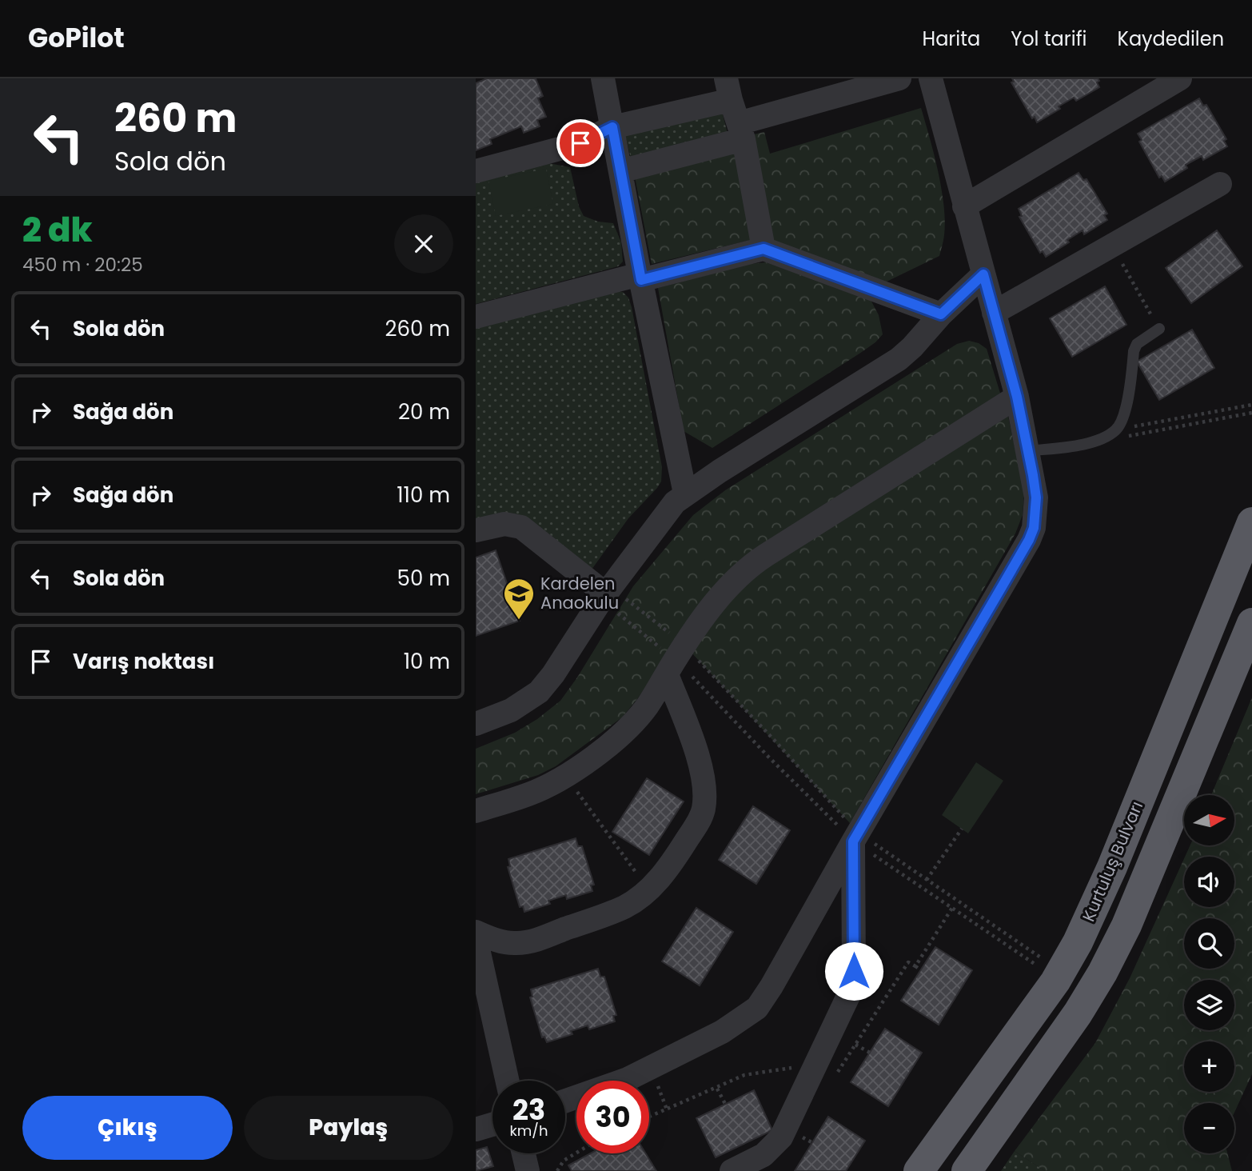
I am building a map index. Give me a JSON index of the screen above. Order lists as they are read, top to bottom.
{
  "streets": {
    "highway": ["Kurtuluş Bulvarı"]
  },
  "places": {
    "school or university": ["Kardelen Anaokulu"]
  },
  "north": "right",
  "page": {
    "header": "GoPilot",
    "nav": ["Harita", "Yol tarifi", "Kaydedilen"],
    "turn": ["260 m", "Sola dön"],
    "heading": ["2 dk", "450 m · 20:25"],
    "list": [
      {
        "name": "Sola dön",
        "value": "260 m"
      },
      {
        "name": "Sağa dön",
        "value": "20 m"
      },
      {
        "name": "Sağa dön",
        "value": "110 m"
      },
      {
        "name": "Sola dön",
        "value": "50 m"
      },
      {
        "name": "Varış noktası",
        "value": "10 m"
      }
    ],
    "map_buttons": ["+", "−"],
    "speed": "23 km/h",
    "limit": "30",
    "buttons": ["Çıkış", "Paylaş"]
  }
}
